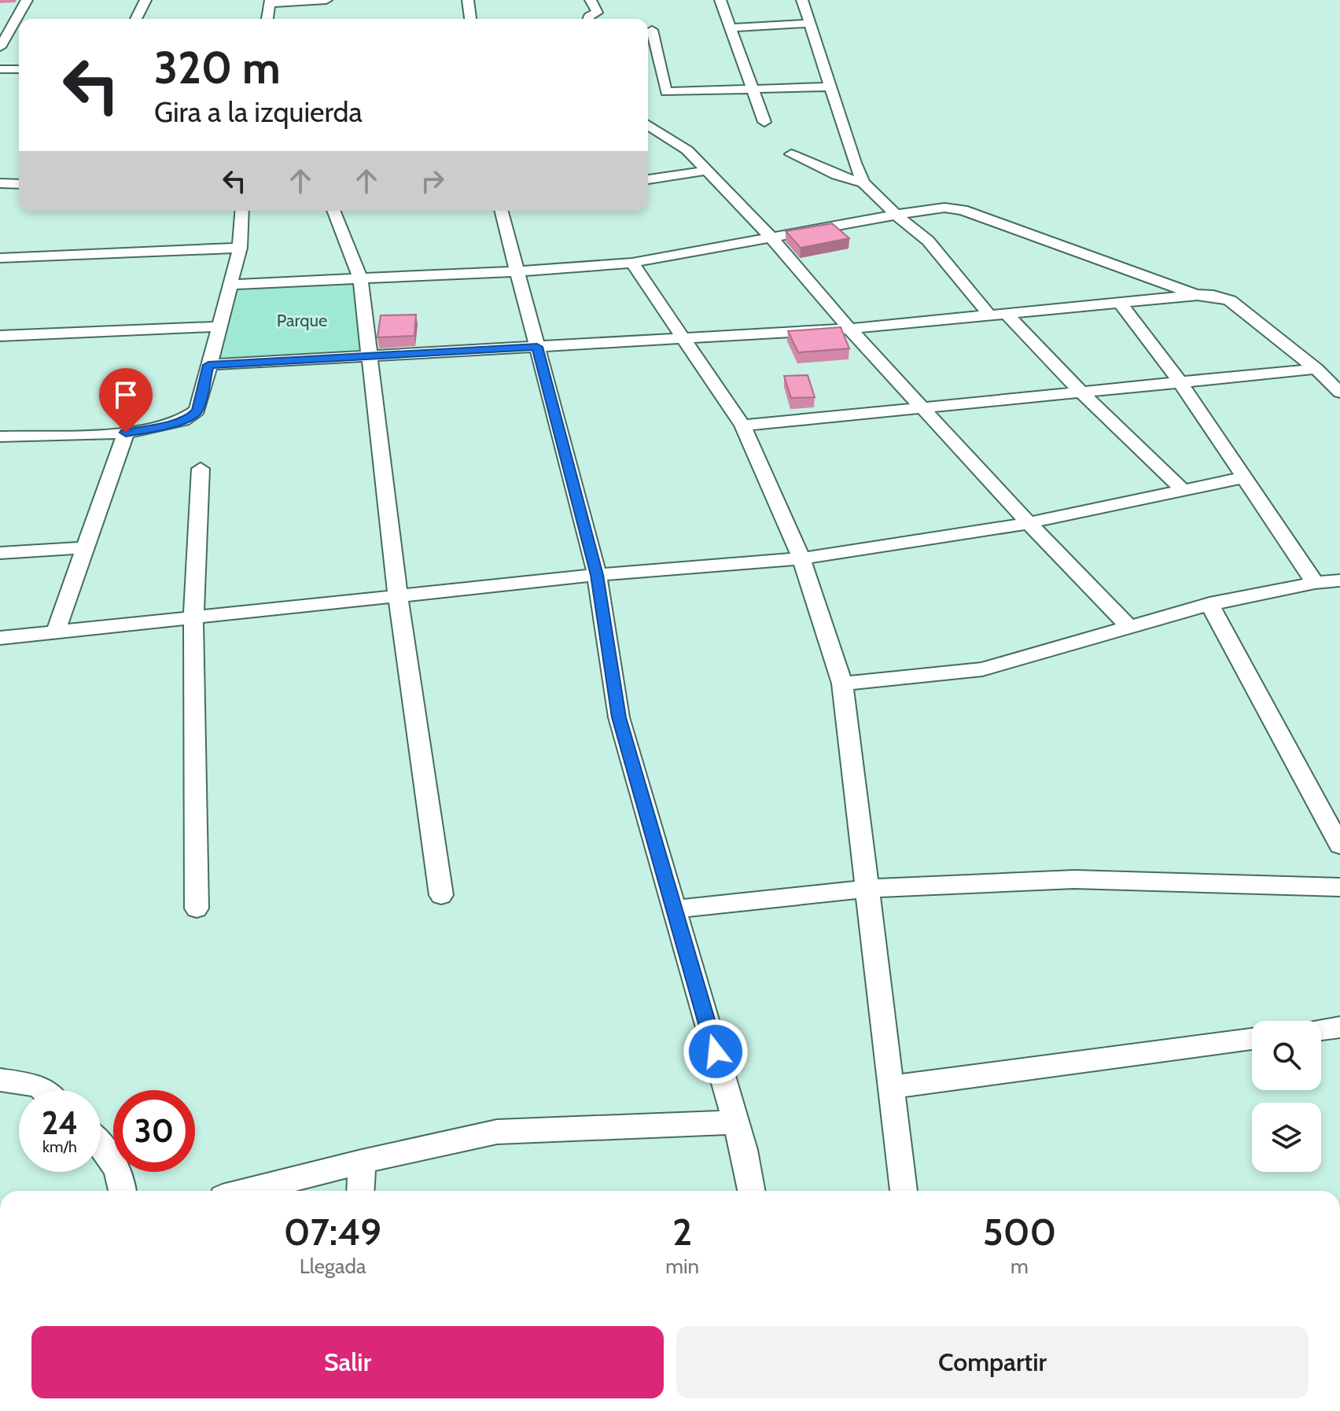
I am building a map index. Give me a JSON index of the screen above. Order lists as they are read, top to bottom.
{
  "parks": ["Parque"],
  "page": {
    "turn": ["320 m", "Gira a la izquierda"],
    "speed": "24 km/h",
    "limit": "30",
    "eta": [
      "07:49",
      "Llegada",
      "2",
      "min",
      "500",
      "m"
    ],
    "buttons": ["Salir", "Compartir"]
  }
}
